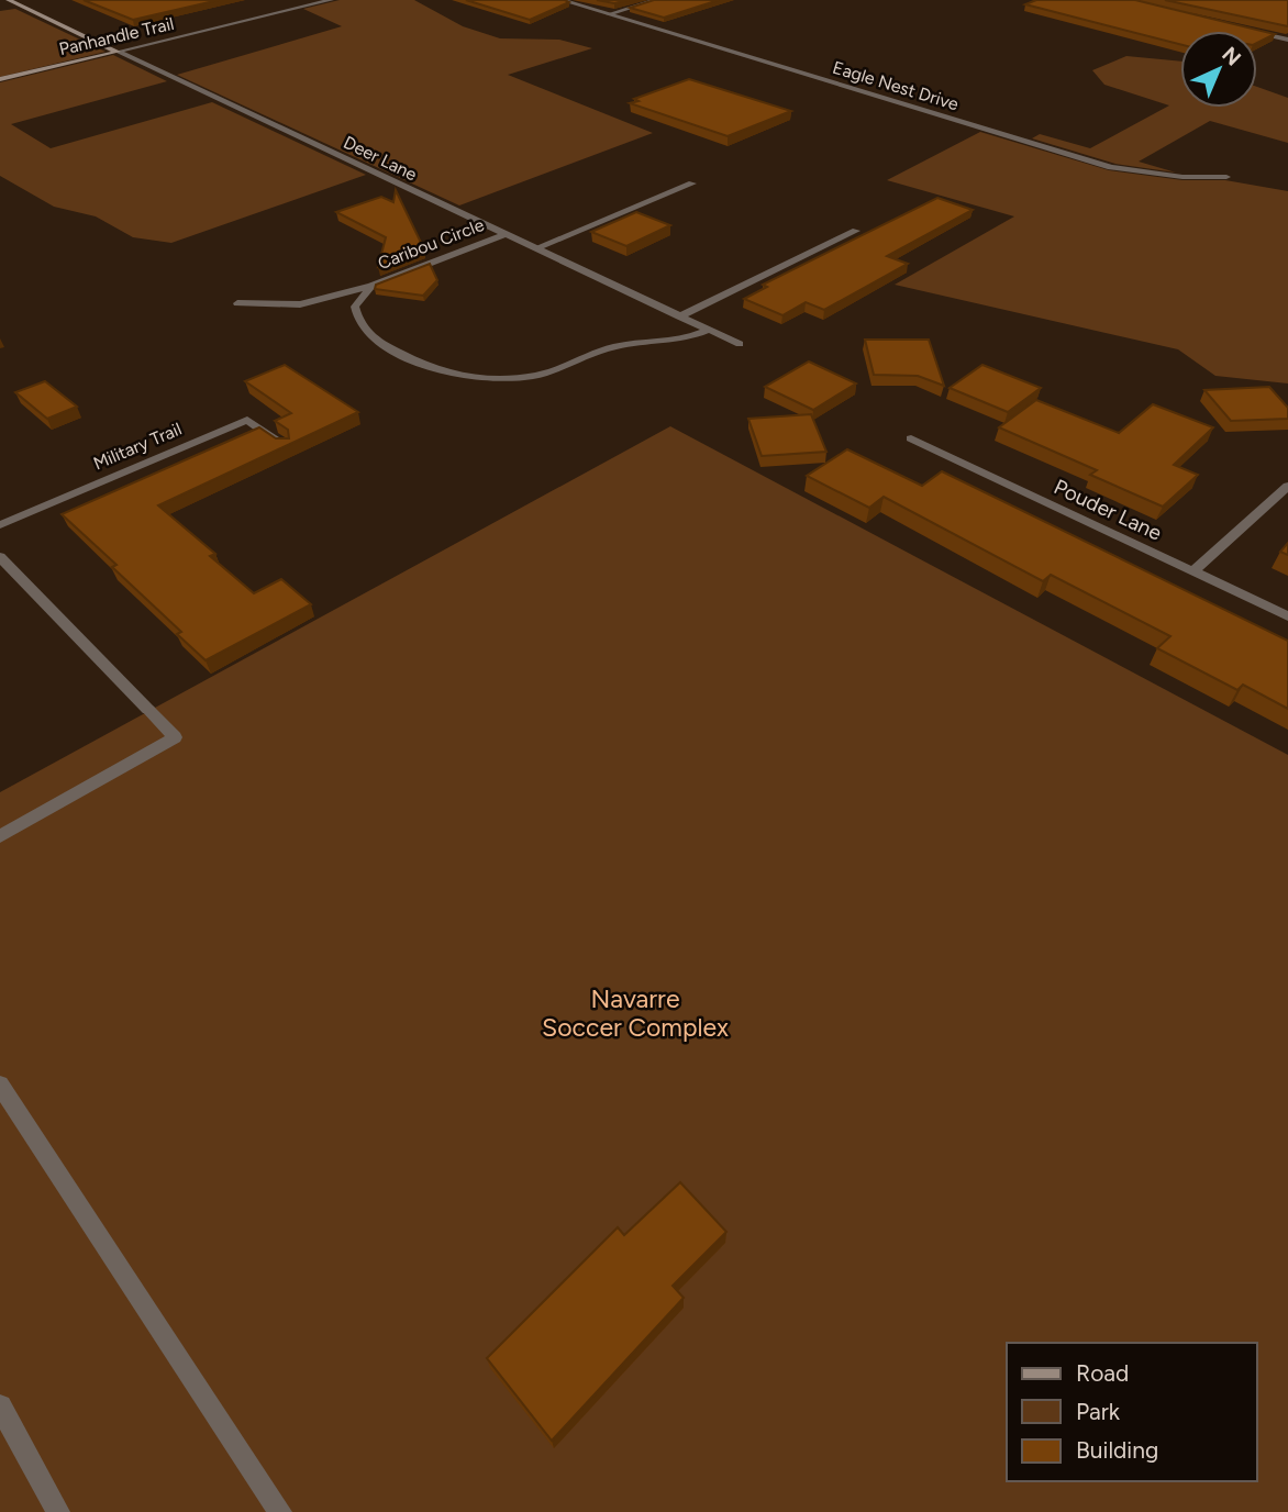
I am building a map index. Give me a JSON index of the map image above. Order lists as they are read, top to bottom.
{
  "streets": {
    "street": [
      "Panhandle Trail",
      "Eagle Nest Drive",
      "Deer Lane",
      "Caribou Circle",
      "Military Trail",
      "Pouder Lane"
    ]
  },
  "crossings": [
    ["Panhandle Trail", "Deer Lane"],
    ["Deer Lane", "Caribou Circle"]
  ],
  "parks": ["Navarre Soccer Complex"],
  "legend": ["Road", "Park", "Building"],
  "north": "top right"
}
